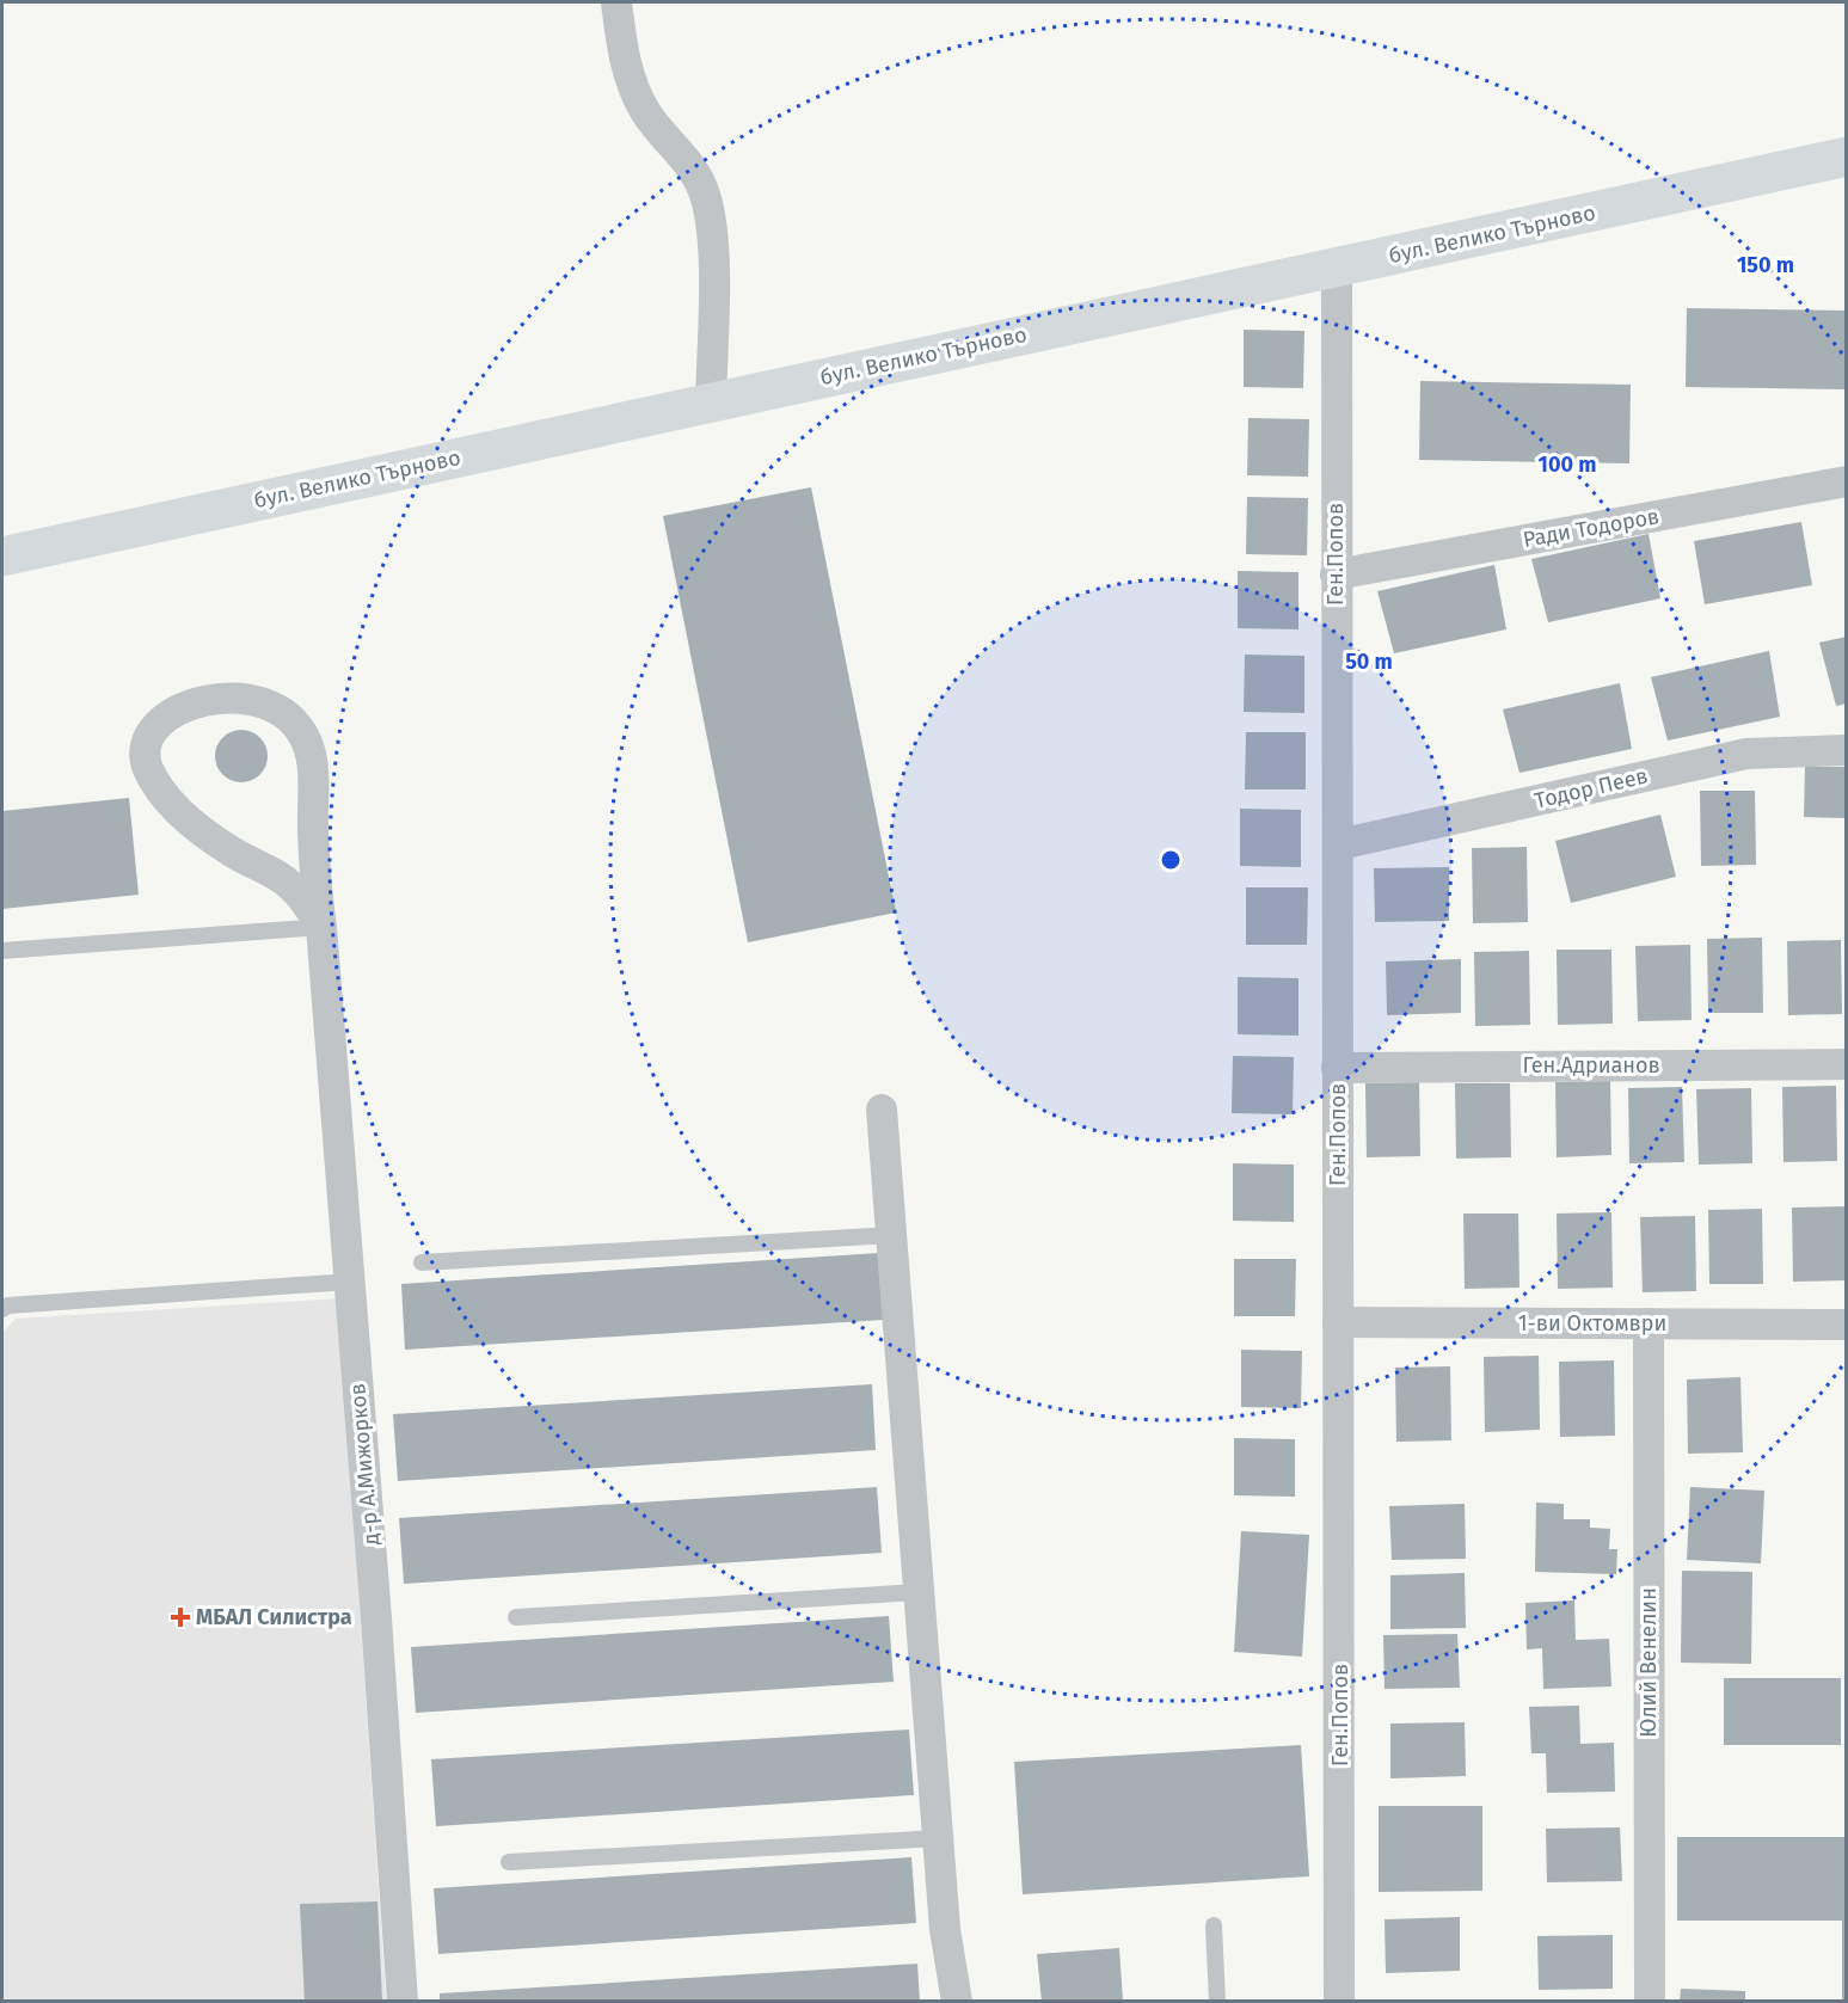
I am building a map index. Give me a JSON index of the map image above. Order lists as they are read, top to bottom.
{
  "streets": {
    "main road": ["бул. Велико Търново"],
    "street": [
      "Ради Тодоров",
      "Ген.Попов",
      "Тодор Пеев",
      "Ген.Адрианов",
      "1-ви Октомври",
      "д-р А.Мижорков",
      "Юлий Венелин"
    ]
  },
  "crossings": [
    ["бул. Велико Търново", "Ген.Попов"],
    ["Ради Тодоров", "Ген.Попов"],
    ["Ген.Попов", "Тодор Пеев"],
    ["Ген.Попов", "Ген.Адрианов"],
    ["Ген.Попов", "1-ви Октомври"],
    ["1-ви Октомври", "Юлий Венелин"]
  ],
  "places": {
    "health": ["МБАЛ Силистра"]
  },
  "rings": ["150 m", "100 m", "50 m"]
}
